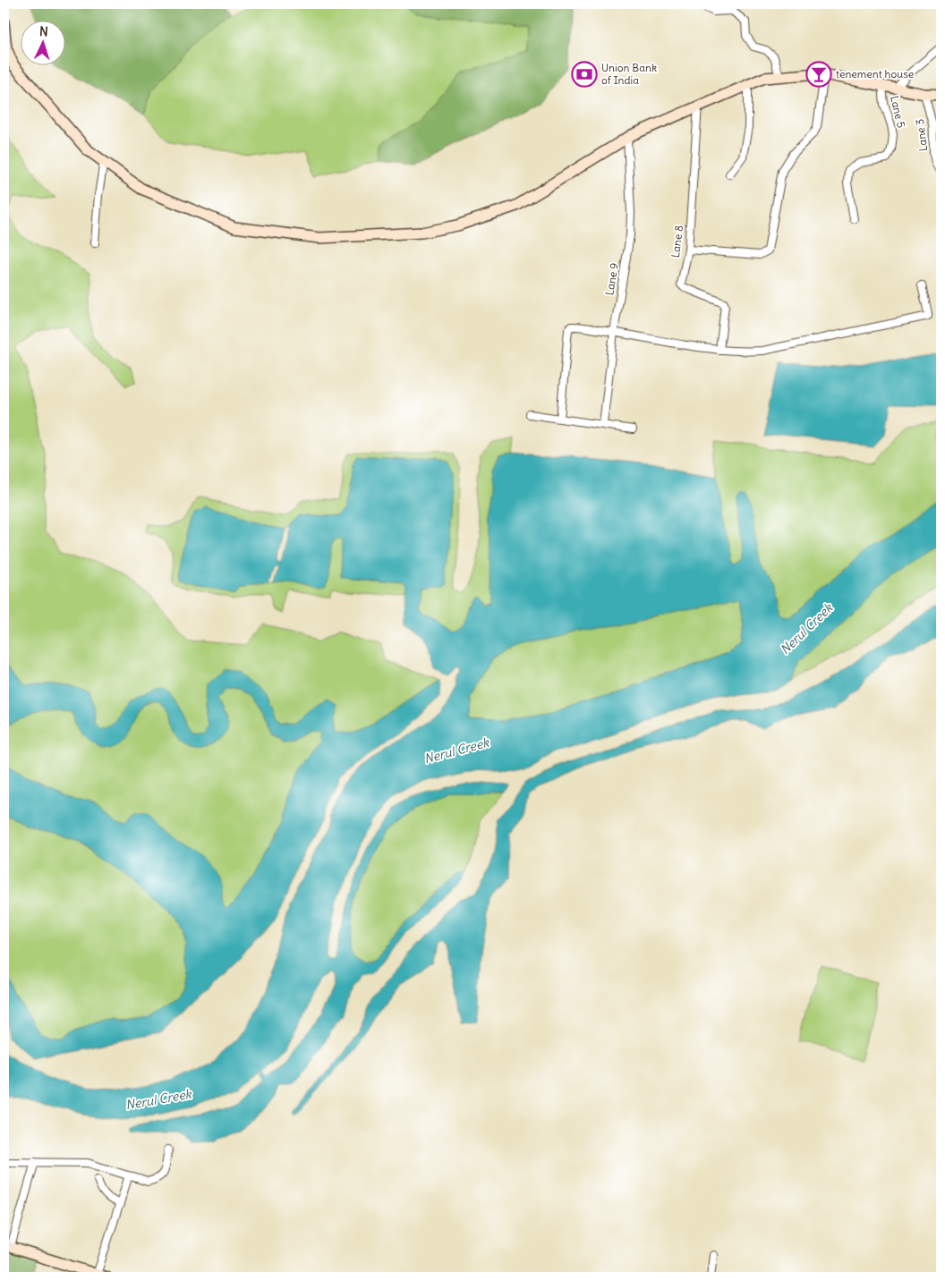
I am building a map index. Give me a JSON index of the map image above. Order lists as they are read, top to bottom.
{
  "streets": {
    "street": [
      "Lane 5",
      "Lane 3",
      "Lane 8",
      "Lane 9"
    ]
  },
  "water": ["Nerul Creek"],
  "places": {
    "bank": ["Union Bank of India"],
    "bar": ["tenement house"]
  },
  "north": "top"
}
